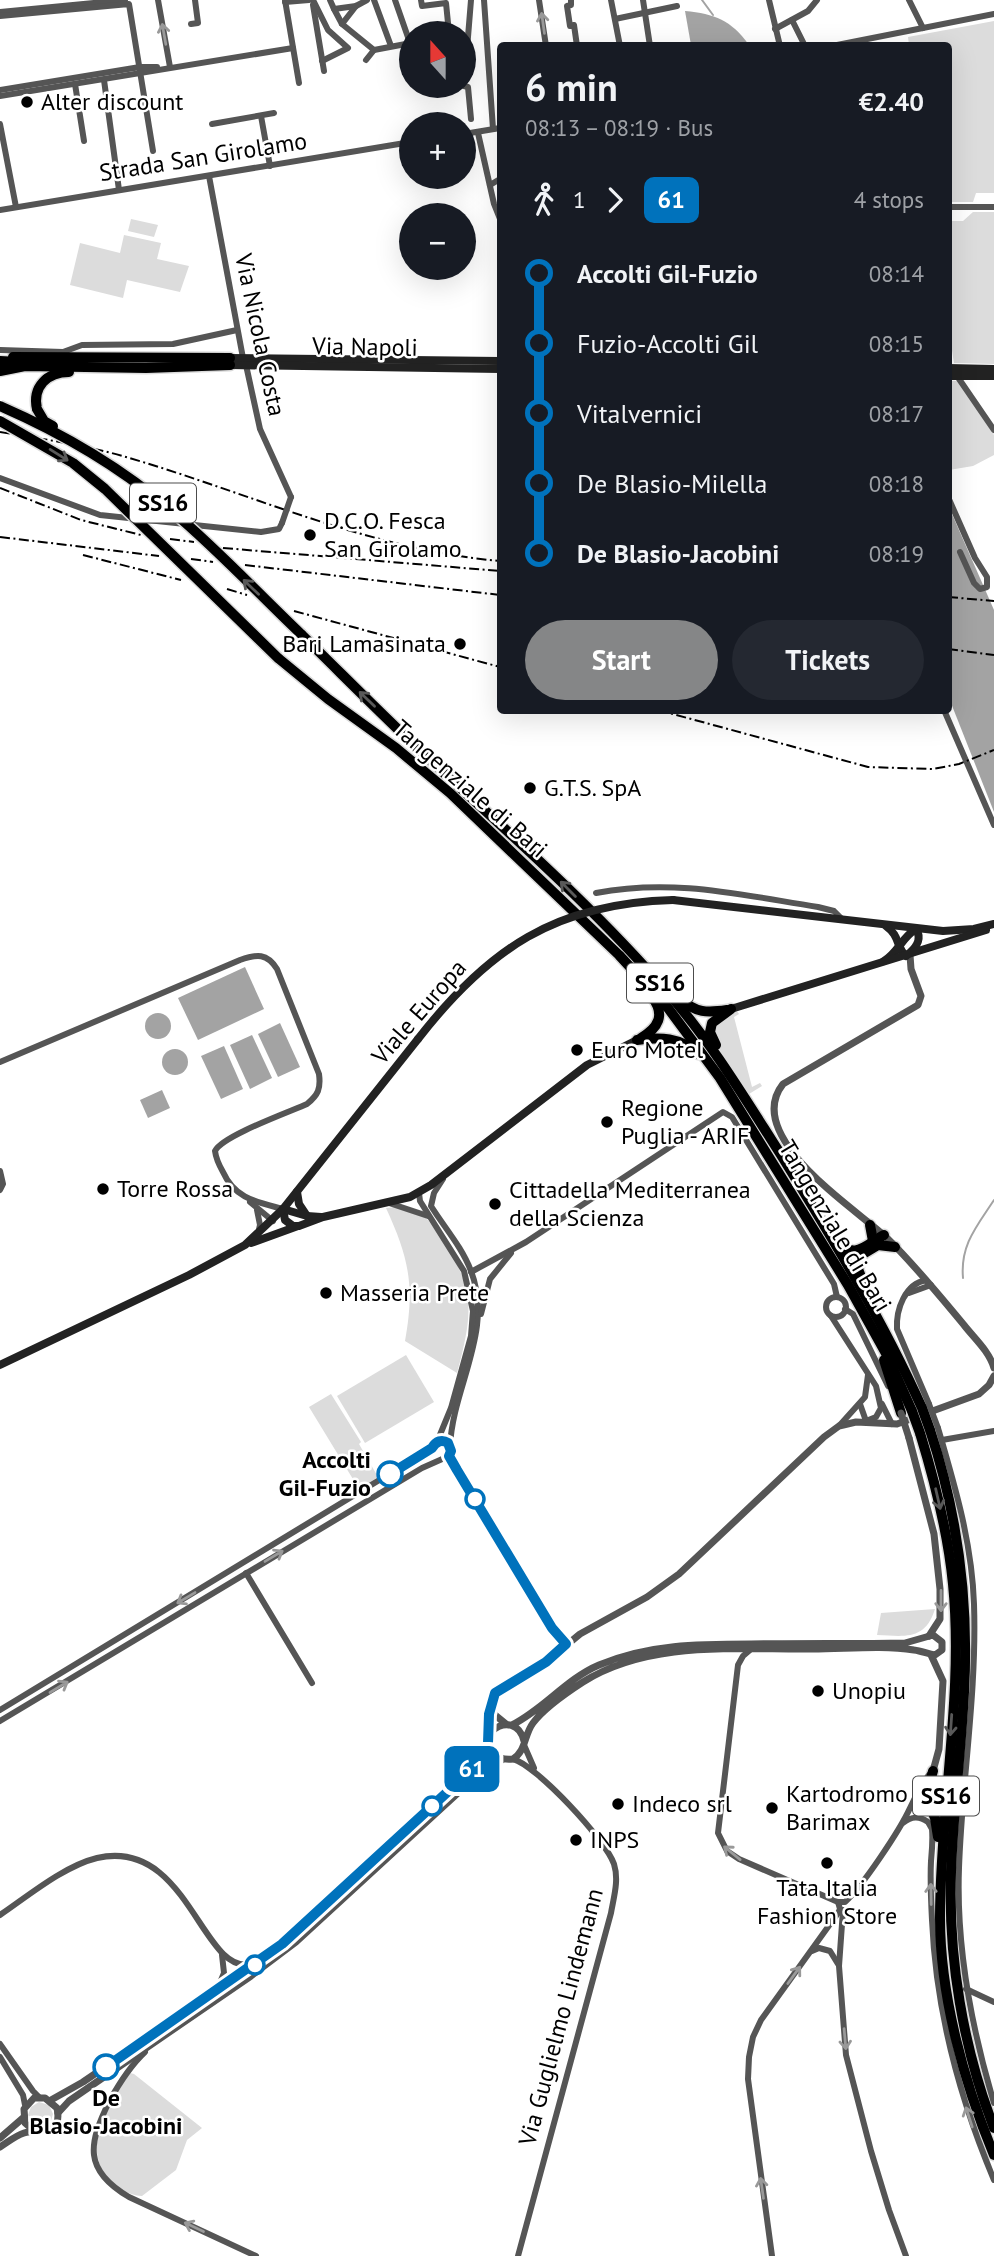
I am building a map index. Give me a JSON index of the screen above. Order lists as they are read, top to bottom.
{
  "streets": {
    "highway": ["SS16", "Tangenziale di Bari"],
    "main road": ["Via Napoli", "Viale Europa"],
    "street": ["Strada San Girolamo", "Via Nicola Costa", "Via Guglielmo Lindemann"]
  },
  "crossings": [
    ["Strada San Girolamo", "Via Nicola Costa"],
    ["Via Nicola Costa", "Via Napoli"]
  ],
  "places": [
    "Alter discount",
    "D.C.O. Fesca San Girolamo",
    "Bari Lamasinata",
    "G.T.S. SpA",
    "Euro Motel",
    "Regione Puglia - ARIF",
    "Torre Rossa",
    "Cittadella Mediterranea della Scienza",
    "Masseria Prete",
    "Accolti Gil-Fuzio",
    "Unopiu",
    "Indeco srl",
    "Kartodromo Barimax",
    "INPS",
    "Tata Italia Fashion Store",
    "De Blasio-Jacobini"
  ],
  "lines": ["bus line 61"],
  "north": "top",
  "page": {
    "on_map": "61",
    "map_buttons": ["+", "−"],
    "heading": ["6 min", "08:13 – 08:19 · Bus", "€2.40"],
    "legs": ["1", "61", "4 stops"],
    "list": [
      {
        "name": "Accolti Gil-Fuzio",
        "value": "08:14"
      },
      {
        "name": "Fuzio-Accolti Gil",
        "value": "08:15"
      },
      {
        "name": "Vitalvernici",
        "value": "08:17"
      },
      {
        "name": "De Blasio-Milella",
        "value": "08:18"
      },
      {
        "name": "De Blasio-Jacobini",
        "value": "08:19"
      }
    ],
    "buttons": ["Start", "Tickets"]
  }
}
